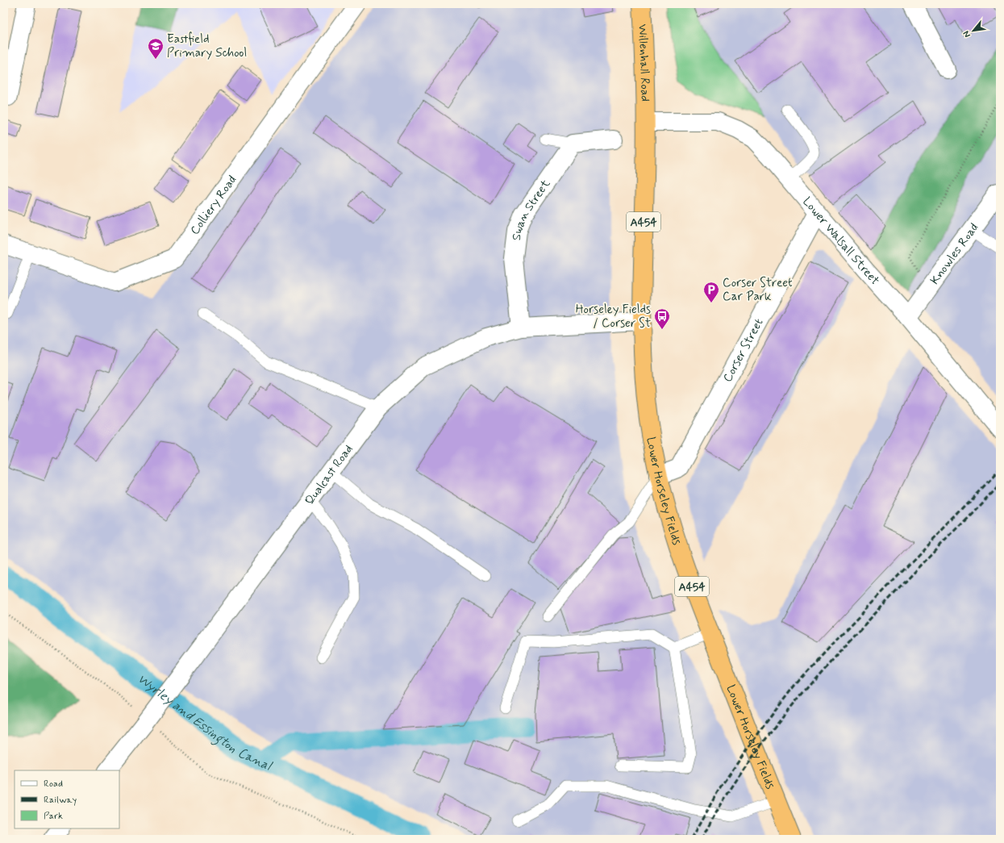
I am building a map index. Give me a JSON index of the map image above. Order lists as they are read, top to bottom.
{
  "streets": {
    "highway": ["Willenhall Road", "A454", "Lower Horseley Fields"],
    "street": [
      "Colliery Road",
      "Swan Street",
      "Lower Walsall Street",
      "Knowles Road",
      "Corser Street",
      "Qualcast Road"
    ]
  },
  "crossings": [
    ["Willenhall Road", "Lower Walsall Street"],
    ["Willenhall Road", "Lower Horseley Fields"],
    ["Swan Street", "Qualcast Road"],
    ["Lower Walsall Street", "Knowles Road"],
    ["Lower Walsall Street", "Corser Street"],
    ["Lower Walsall Street", "Lower Horseley Fields"],
    ["Corser Street", "Lower Horseley Fields"],
    ["Qualcast Road", "Lower Horseley Fields"]
  ],
  "water": ["Wyrley and Essington Canal"],
  "places": {
    "school or university": ["Eastfield Primary School"],
    "parking": ["Corser Street Car Park"],
    "bus stop": ["Horseley Fields / Corser St"]
  },
  "legend": ["Road", "Railway", "Park"],
  "north": "bottom left"
}
